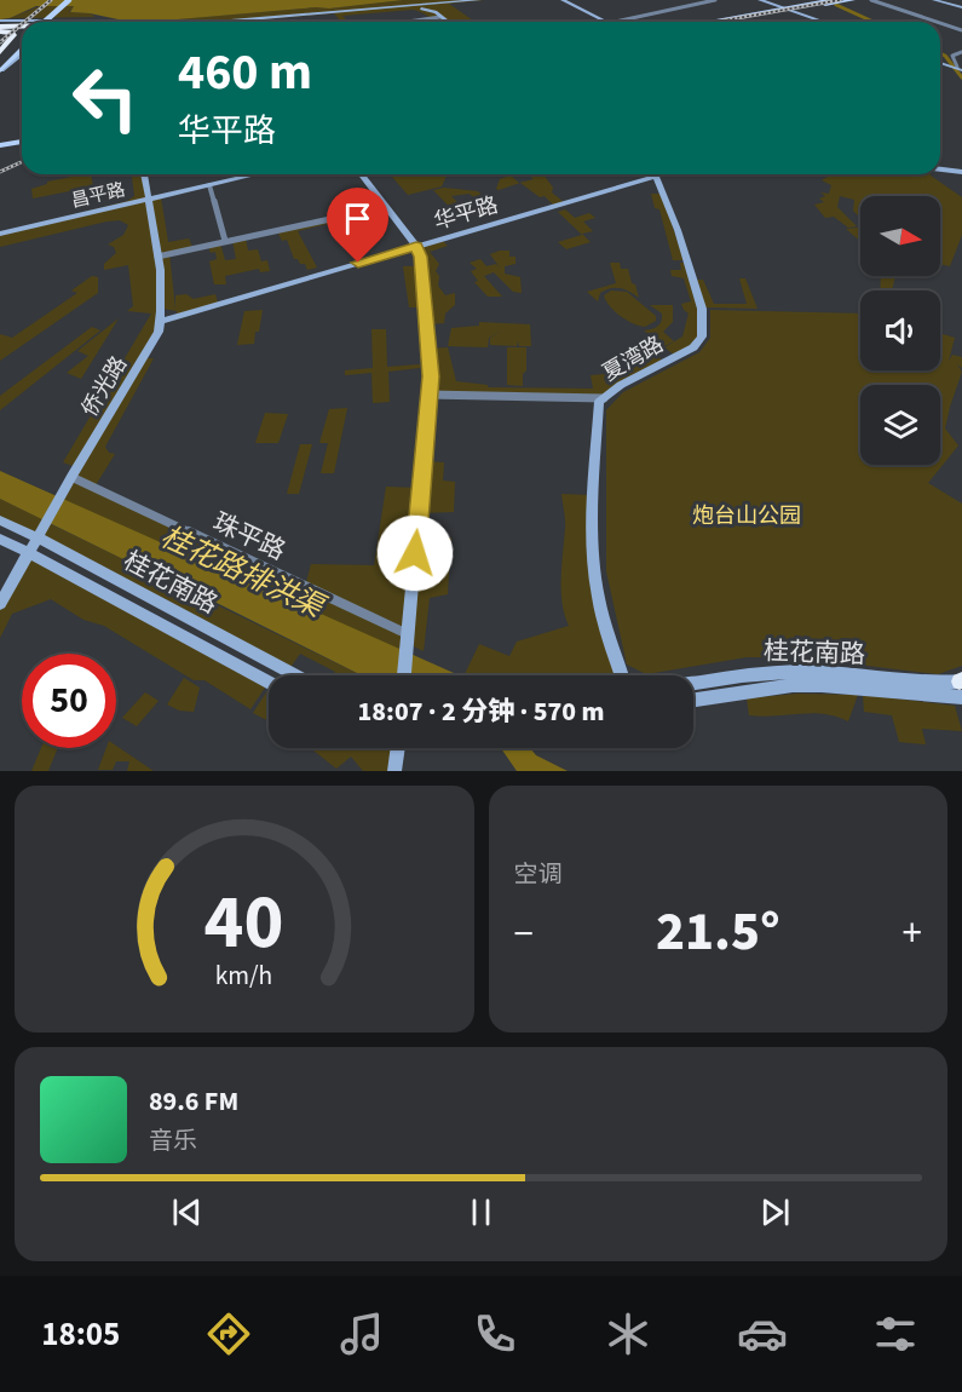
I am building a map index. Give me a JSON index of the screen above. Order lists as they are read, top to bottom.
{
  "streets": {
    "main road": [
      "昌平路",
      "华平路",
      "夏湾路",
      "侨光路",
      "桂花南路"
    ],
    "street": ["珠平路"]
  },
  "crossings": [
    ["昌平路", "侨光路"],
    ["华平路", "夏湾路"],
    ["华平路", "侨光路"],
    ["侨光路", "珠平路"],
    ["侨光路", "桂花南路"]
  ],
  "water": ["桂花路排洪渠"],
  "parks": ["炮台山公园"],
  "north": "right",
  "page": {
    "turn": ["460 m", "华平路"],
    "limit": "50",
    "trip": "18:07 · 2 分钟 · 570 m",
    "tile": "空调",
    "heat": ["−", "21.5°", "+"],
    "song": ["89.6 FM", "音乐"],
    "tabs": "18:05",
    "gauge": ["40", "km/h"]
  }
}
